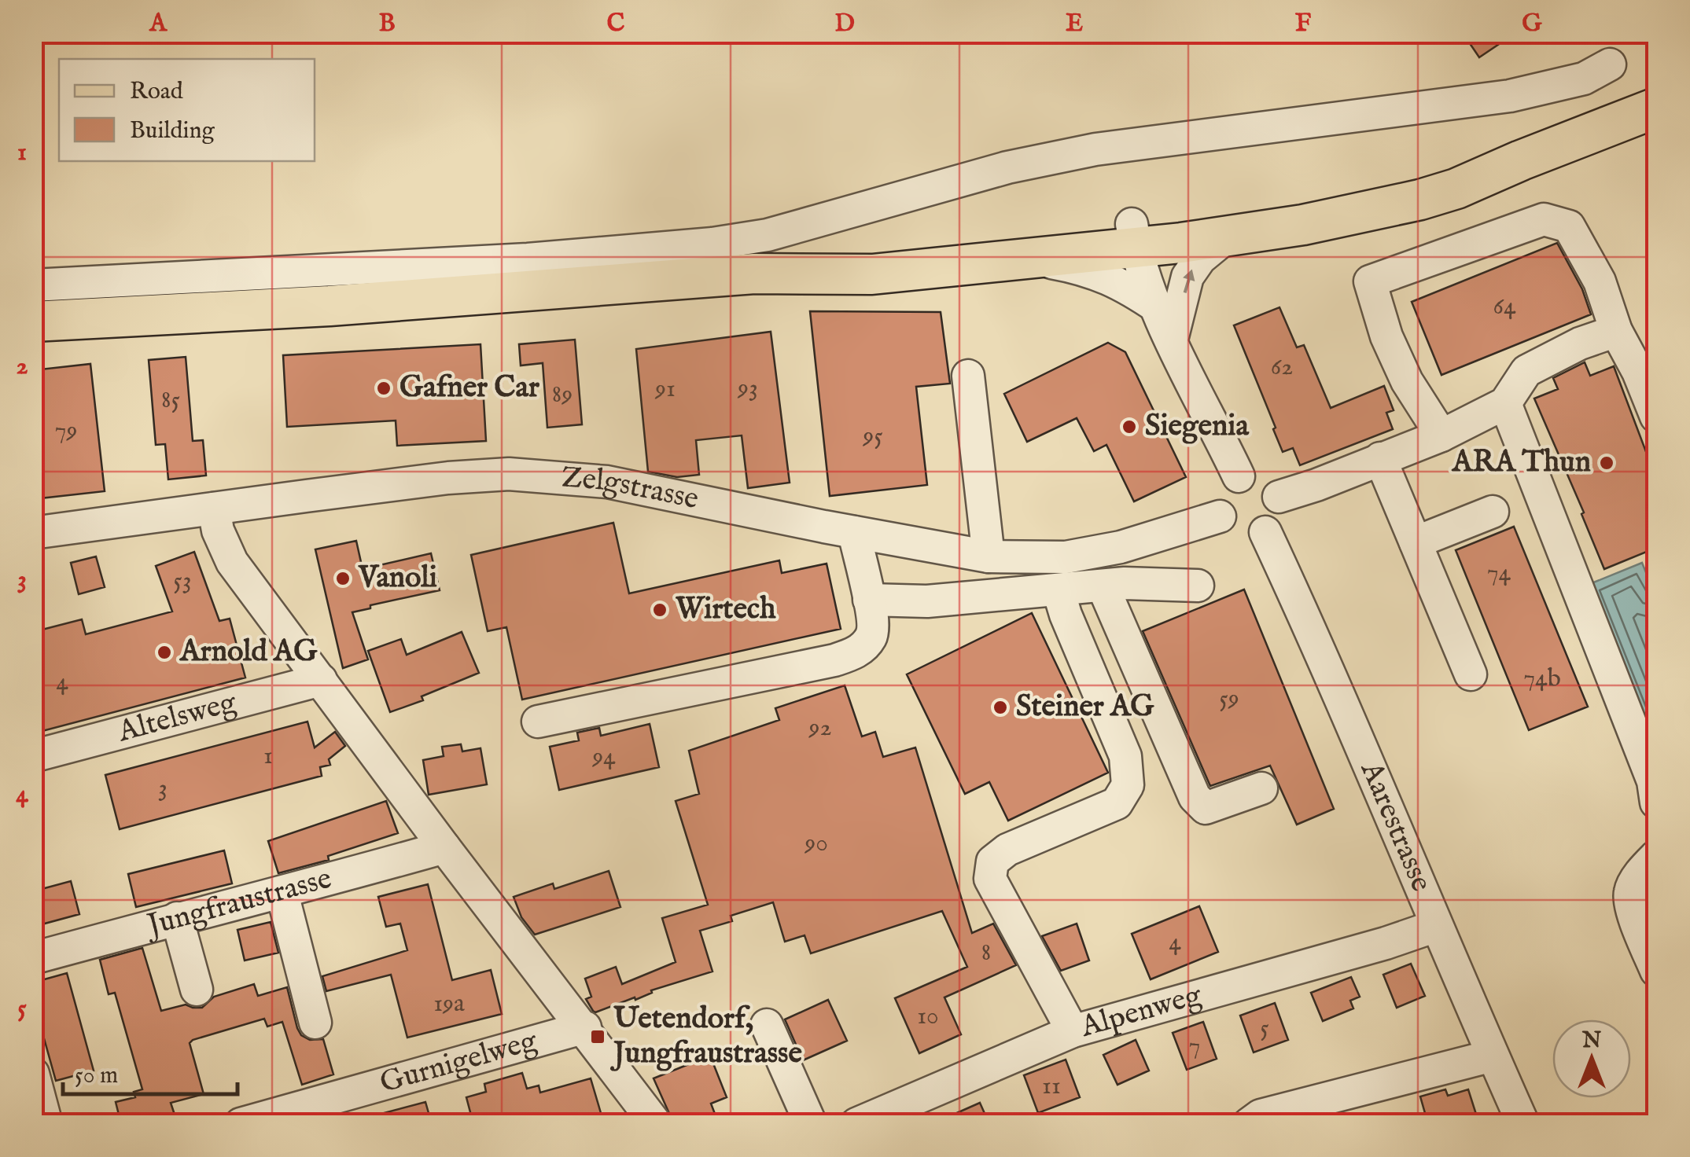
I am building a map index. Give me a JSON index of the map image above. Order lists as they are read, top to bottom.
{
  "streets": {
    "street": [
      "Zelgstrasse",
      "Altelsweg",
      "Aarestrasse",
      "Jungfraustrasse",
      "Alpenweg",
      "Gurnigelweg"
    ]
  },
  "crossings": [
    ["Zelgstrasse", "Aarestrasse"],
    ["Aarestrasse", "Alpenweg"]
  ],
  "places": {
    "other": [
      "Gafner Car",
      "Siegenia",
      "ARA Thun",
      "Vanoli",
      "Wirtech",
      "Arnold AG",
      "Steiner AG"
    ],
    "transit": ["Uetendorf, Jungfraustrasse"]
  },
  "house_numbers": [
    "64",
    "62",
    "93",
    "91",
    "89",
    "85",
    "79",
    "95",
    "74",
    "53",
    "74b",
    "4",
    "59",
    "92",
    "1",
    "94",
    "3",
    "90",
    "4",
    "8",
    "19a",
    "10",
    "5",
    "7",
    "11"
  ],
  "legend": ["Road", "Building"],
  "scale_bar": "50 m",
  "north": "top",
  "grid": {
    "columns": [
      "A",
      "B",
      "C",
      "D",
      "E",
      "F",
      "G"
    ],
    "rows": [
      "1",
      "2",
      "3",
      "4",
      "5"
    ]
  }
}
